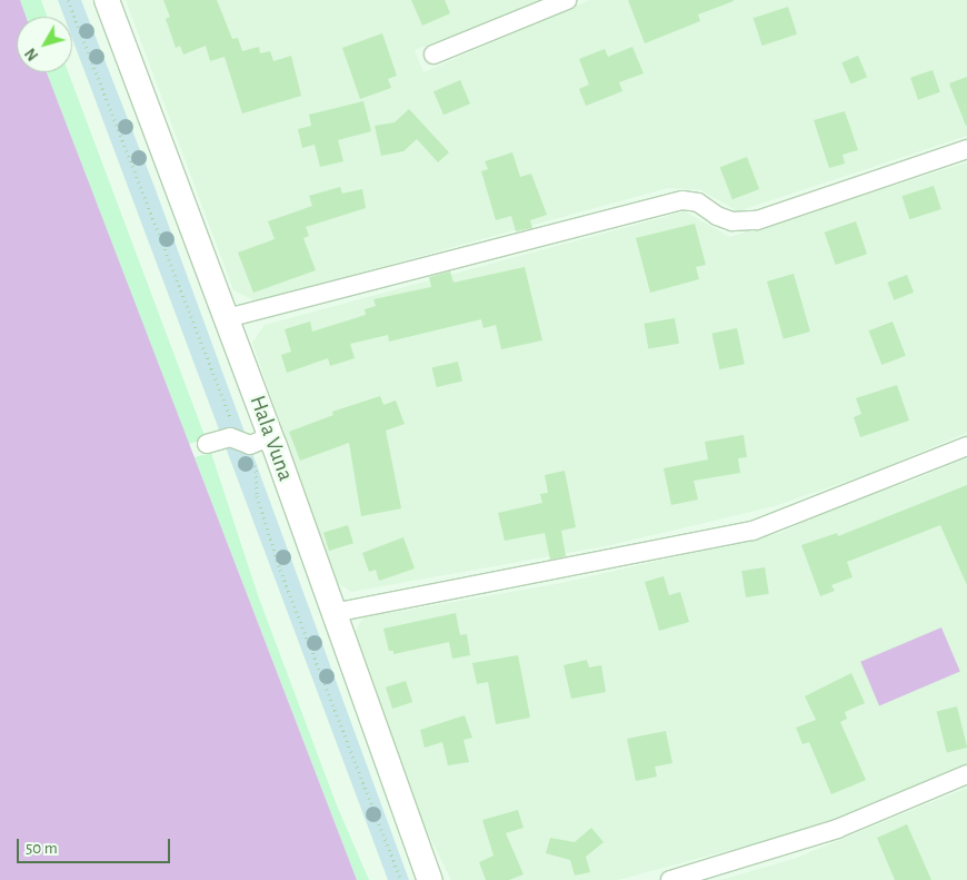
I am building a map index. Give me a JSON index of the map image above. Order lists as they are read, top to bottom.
{
  "streets": {
    "street": ["Hala Vuna"]
  },
  "scale_bar": "50 m",
  "north": "bottom left"
}
